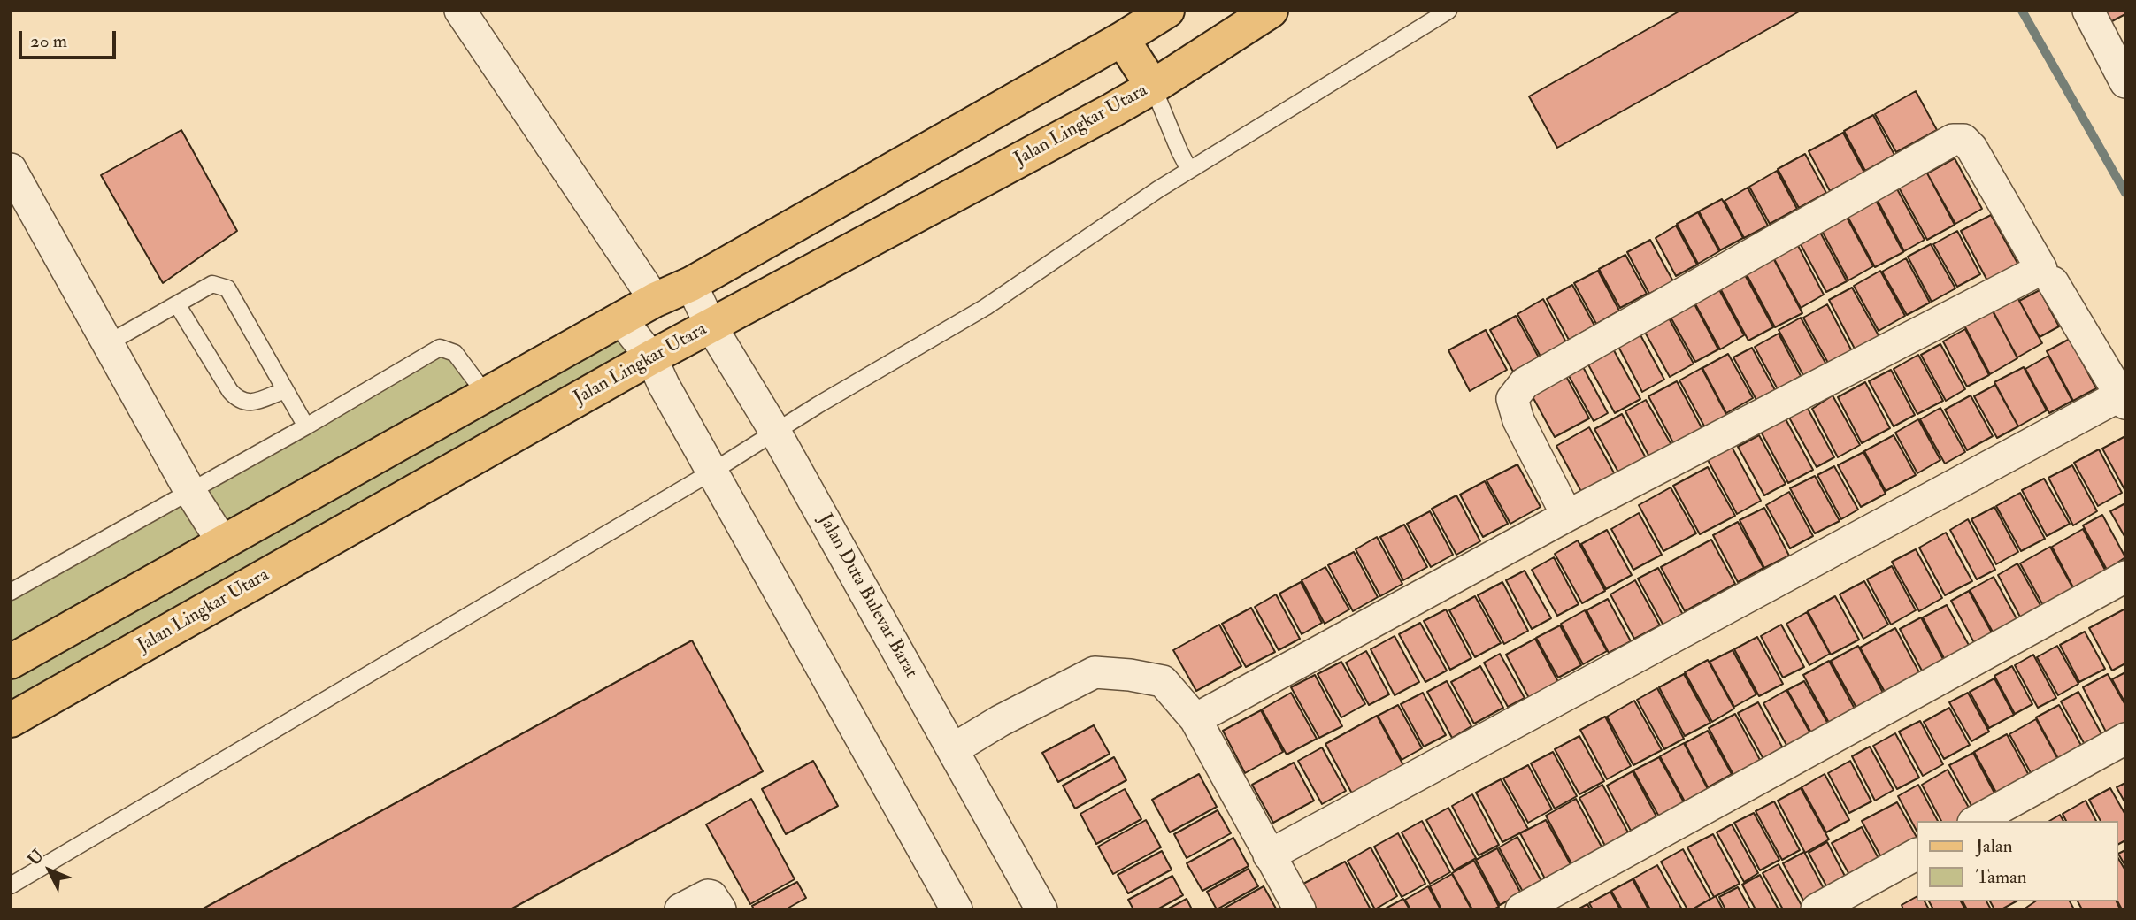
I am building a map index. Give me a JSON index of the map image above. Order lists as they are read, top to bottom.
{
  "streets": {
    "main road": ["Jalan Lingkar Utara"],
    "street": ["Jalan Duta Bulevar Barat"]
  },
  "crossings": [
    ["Jalan Lingkar Utara", "Jalan Duta Bulevar Barat"]
  ],
  "legend": ["Jalan", "Taman"],
  "scale_bar": "20 m",
  "north": "top left"
}
